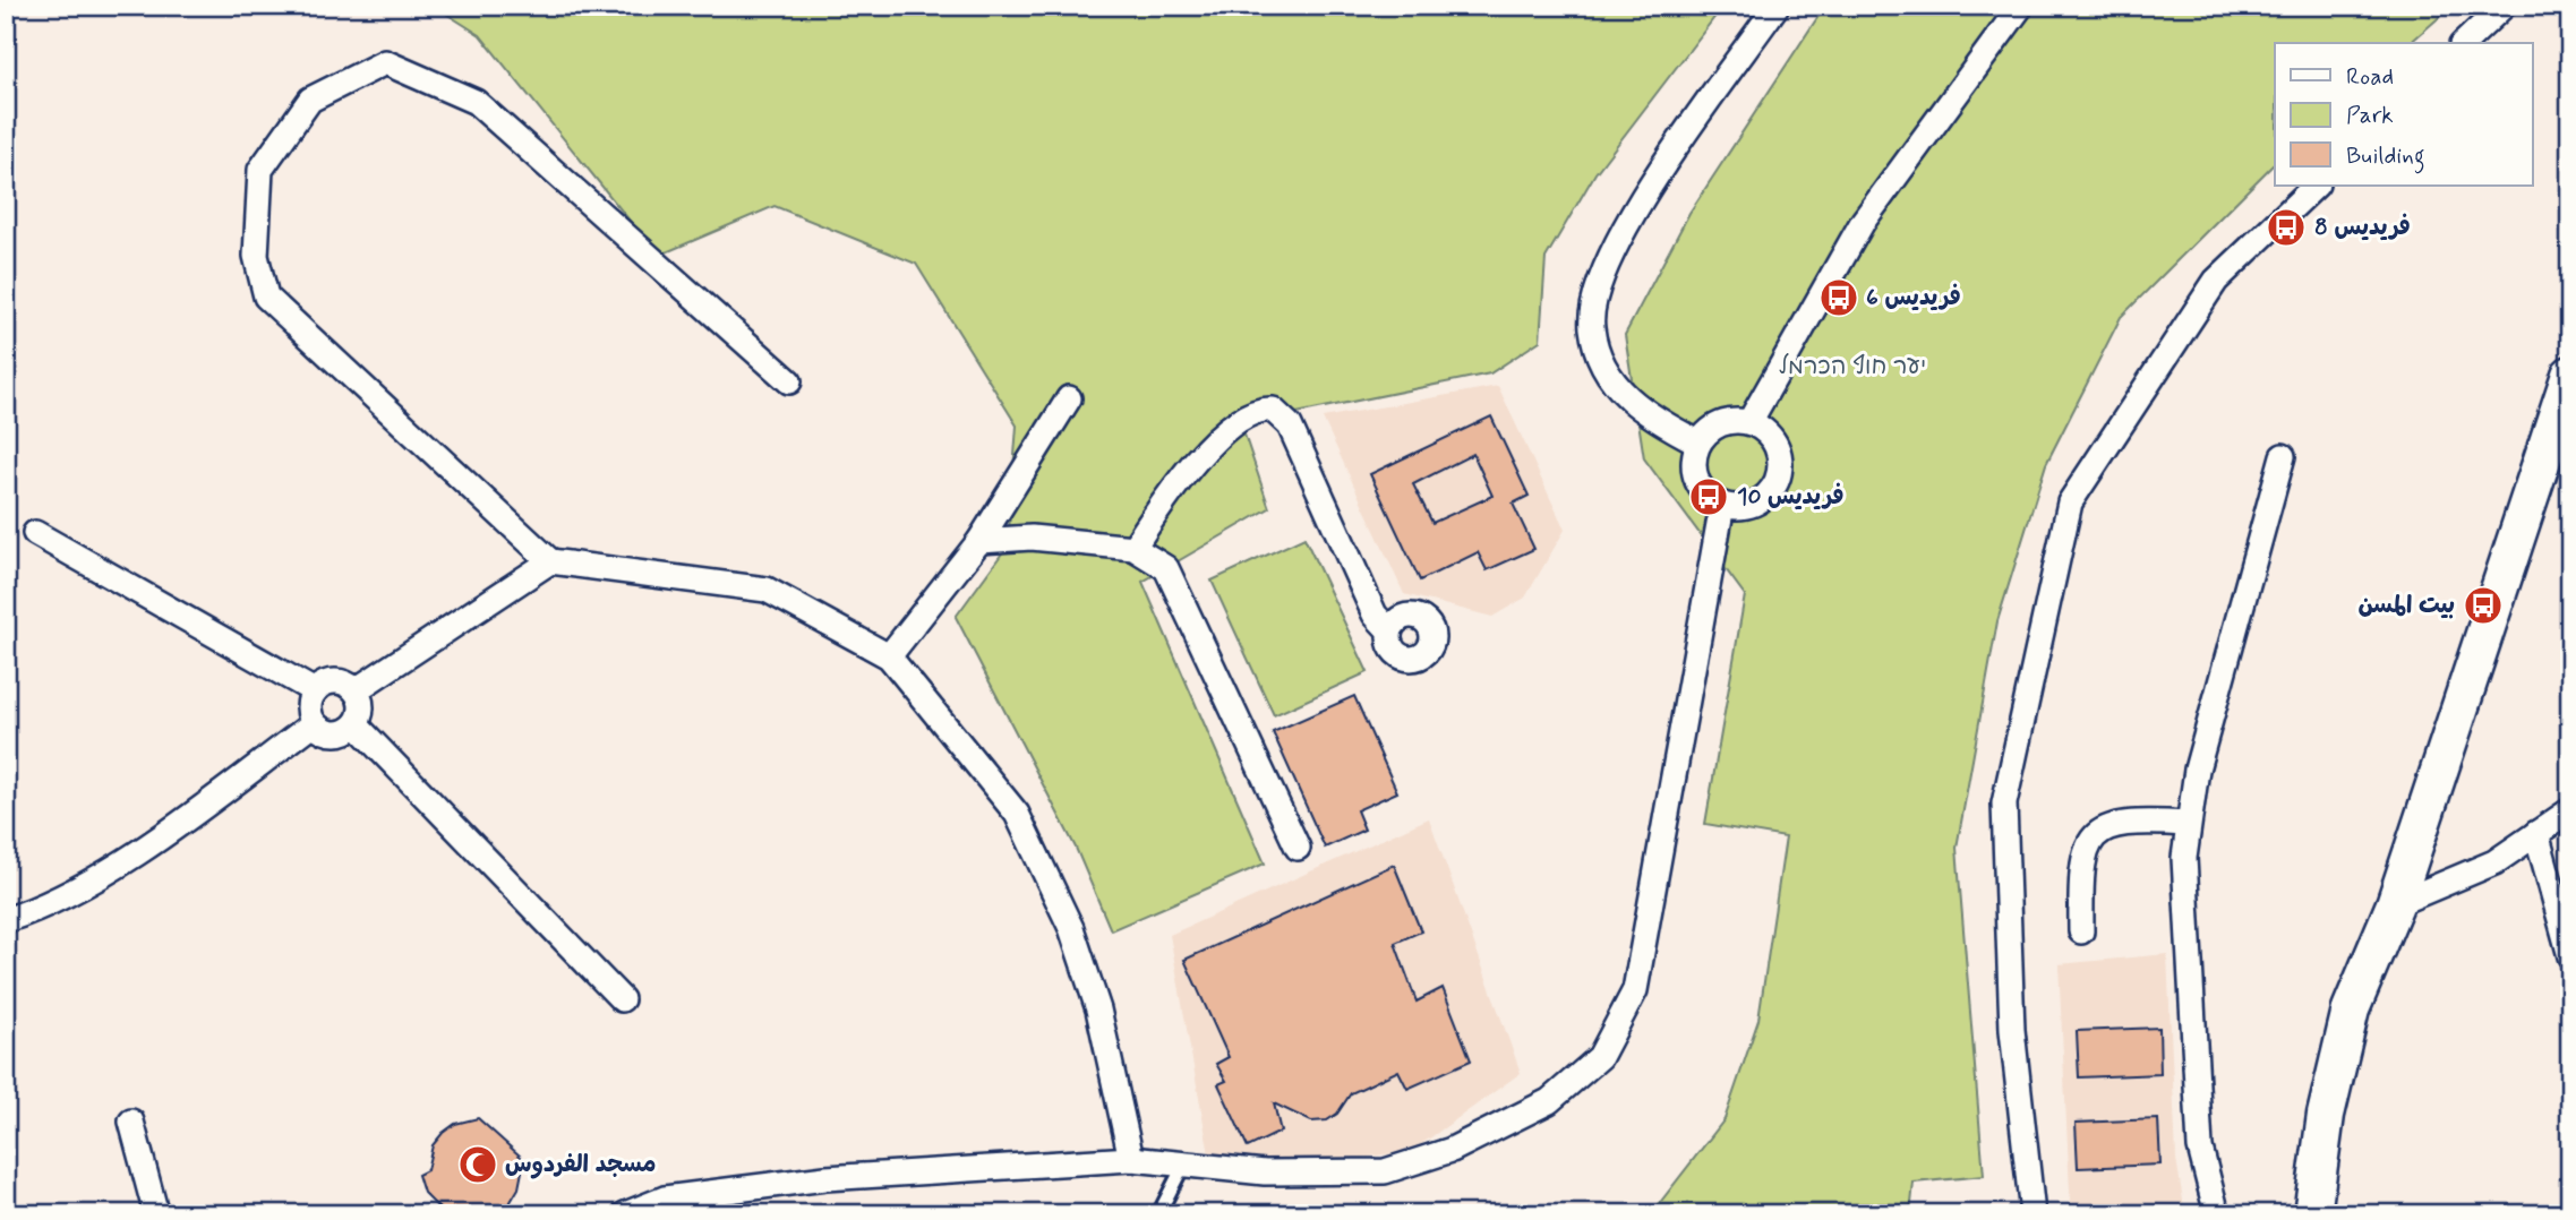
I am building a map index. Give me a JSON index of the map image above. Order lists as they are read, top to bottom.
{
  "parks": ["יער חוף הכרמל"],
  "places": {
    "bus stop": [
      "فريديس 8",
      "فريديس 6",
      "فريديس 10",
      "بيت المسن"
    ],
    "mosque": ["مسجد الفردوس"]
  },
  "legend": ["Road", "Park", "Building"]
}
